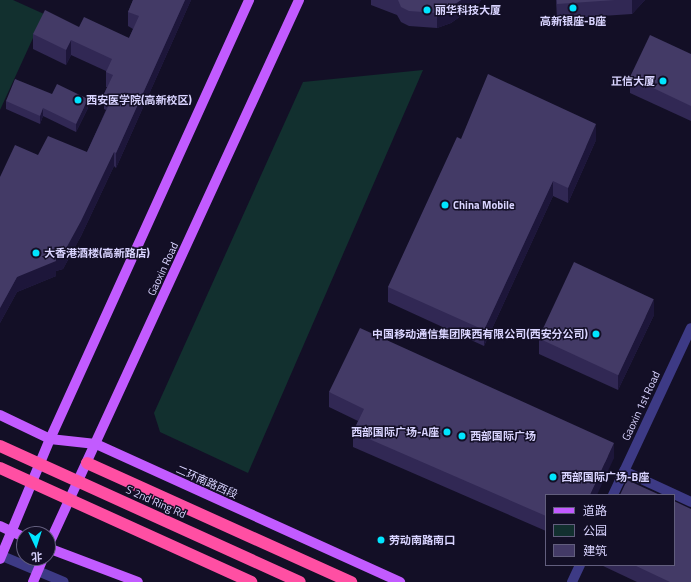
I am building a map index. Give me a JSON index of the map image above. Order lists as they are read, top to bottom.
{
  "streets": {
    "highway": ["S 2nd Ring Rd"],
    "main road": ["Gaoxin Road", "二环南路西段"],
    "street": ["Gaoxin 1st Road"]
  },
  "crossings": [
    ["Gaoxin Road", "二环南路西段"]
  ],
  "places": [
    "高新银座-B座",
    "丽华科技大厦",
    "正信大厦",
    "西安医学院(高新校区)",
    "China Mobile",
    "大香港酒楼(高新路店)",
    "中国移动通信集团陕西有限公司(西安分公司)",
    "西部国际广场-A座",
    "西部国际广场",
    "西部国际广场-B座",
    "劳动南路南口"
  ],
  "legend": ["道路", "公园", "建筑"],
  "north": "bottom"
}
